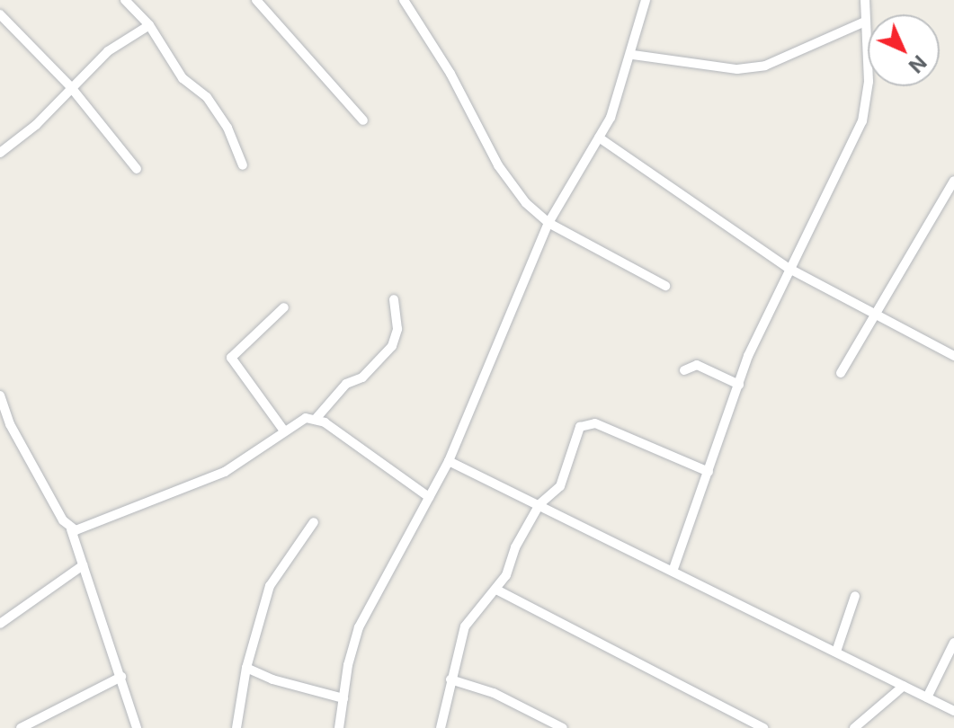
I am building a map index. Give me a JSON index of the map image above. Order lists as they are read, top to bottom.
{
  "north": "bottom right"
}
